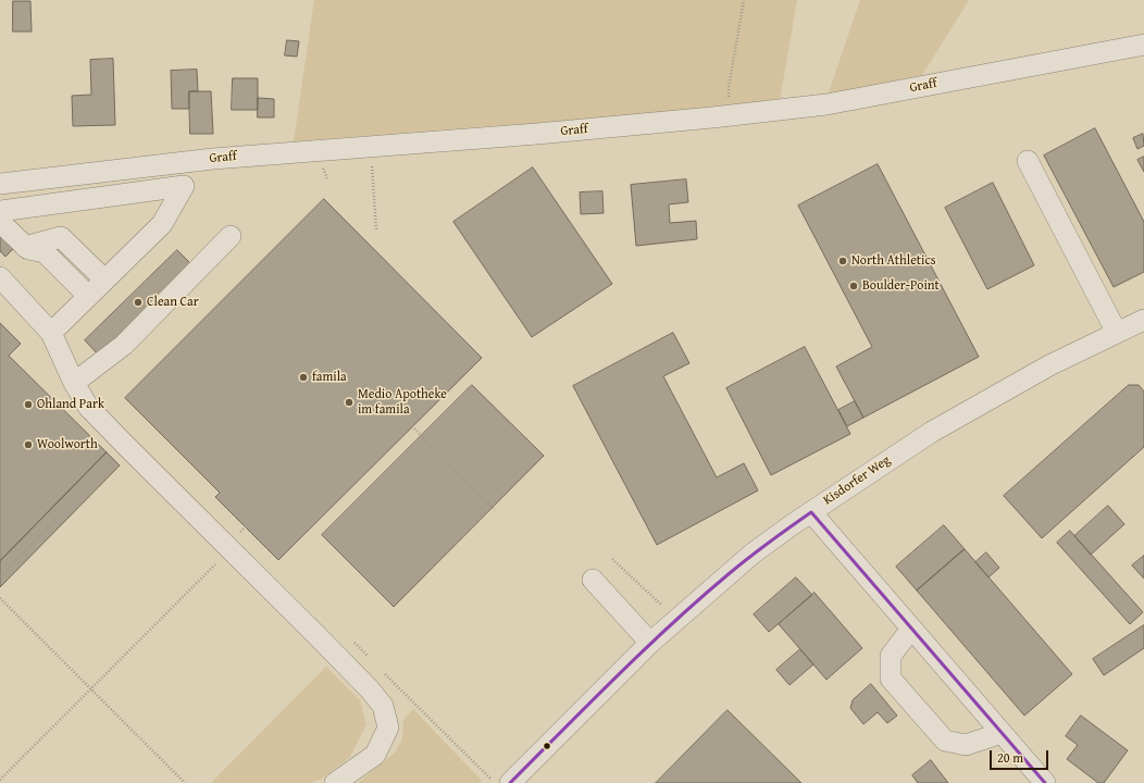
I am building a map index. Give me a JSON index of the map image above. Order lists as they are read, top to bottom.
{
  "streets": {
    "street": ["Graff", "Kisdorfer Weg"]
  },
  "places": [
    "North Athletics",
    "Boulder-Point",
    "Clean Car",
    "famila",
    "Medio Apotheke im famila",
    "Ohland Park",
    "Woolworth"
  ],
  "scale_bar": "20 m"
}
